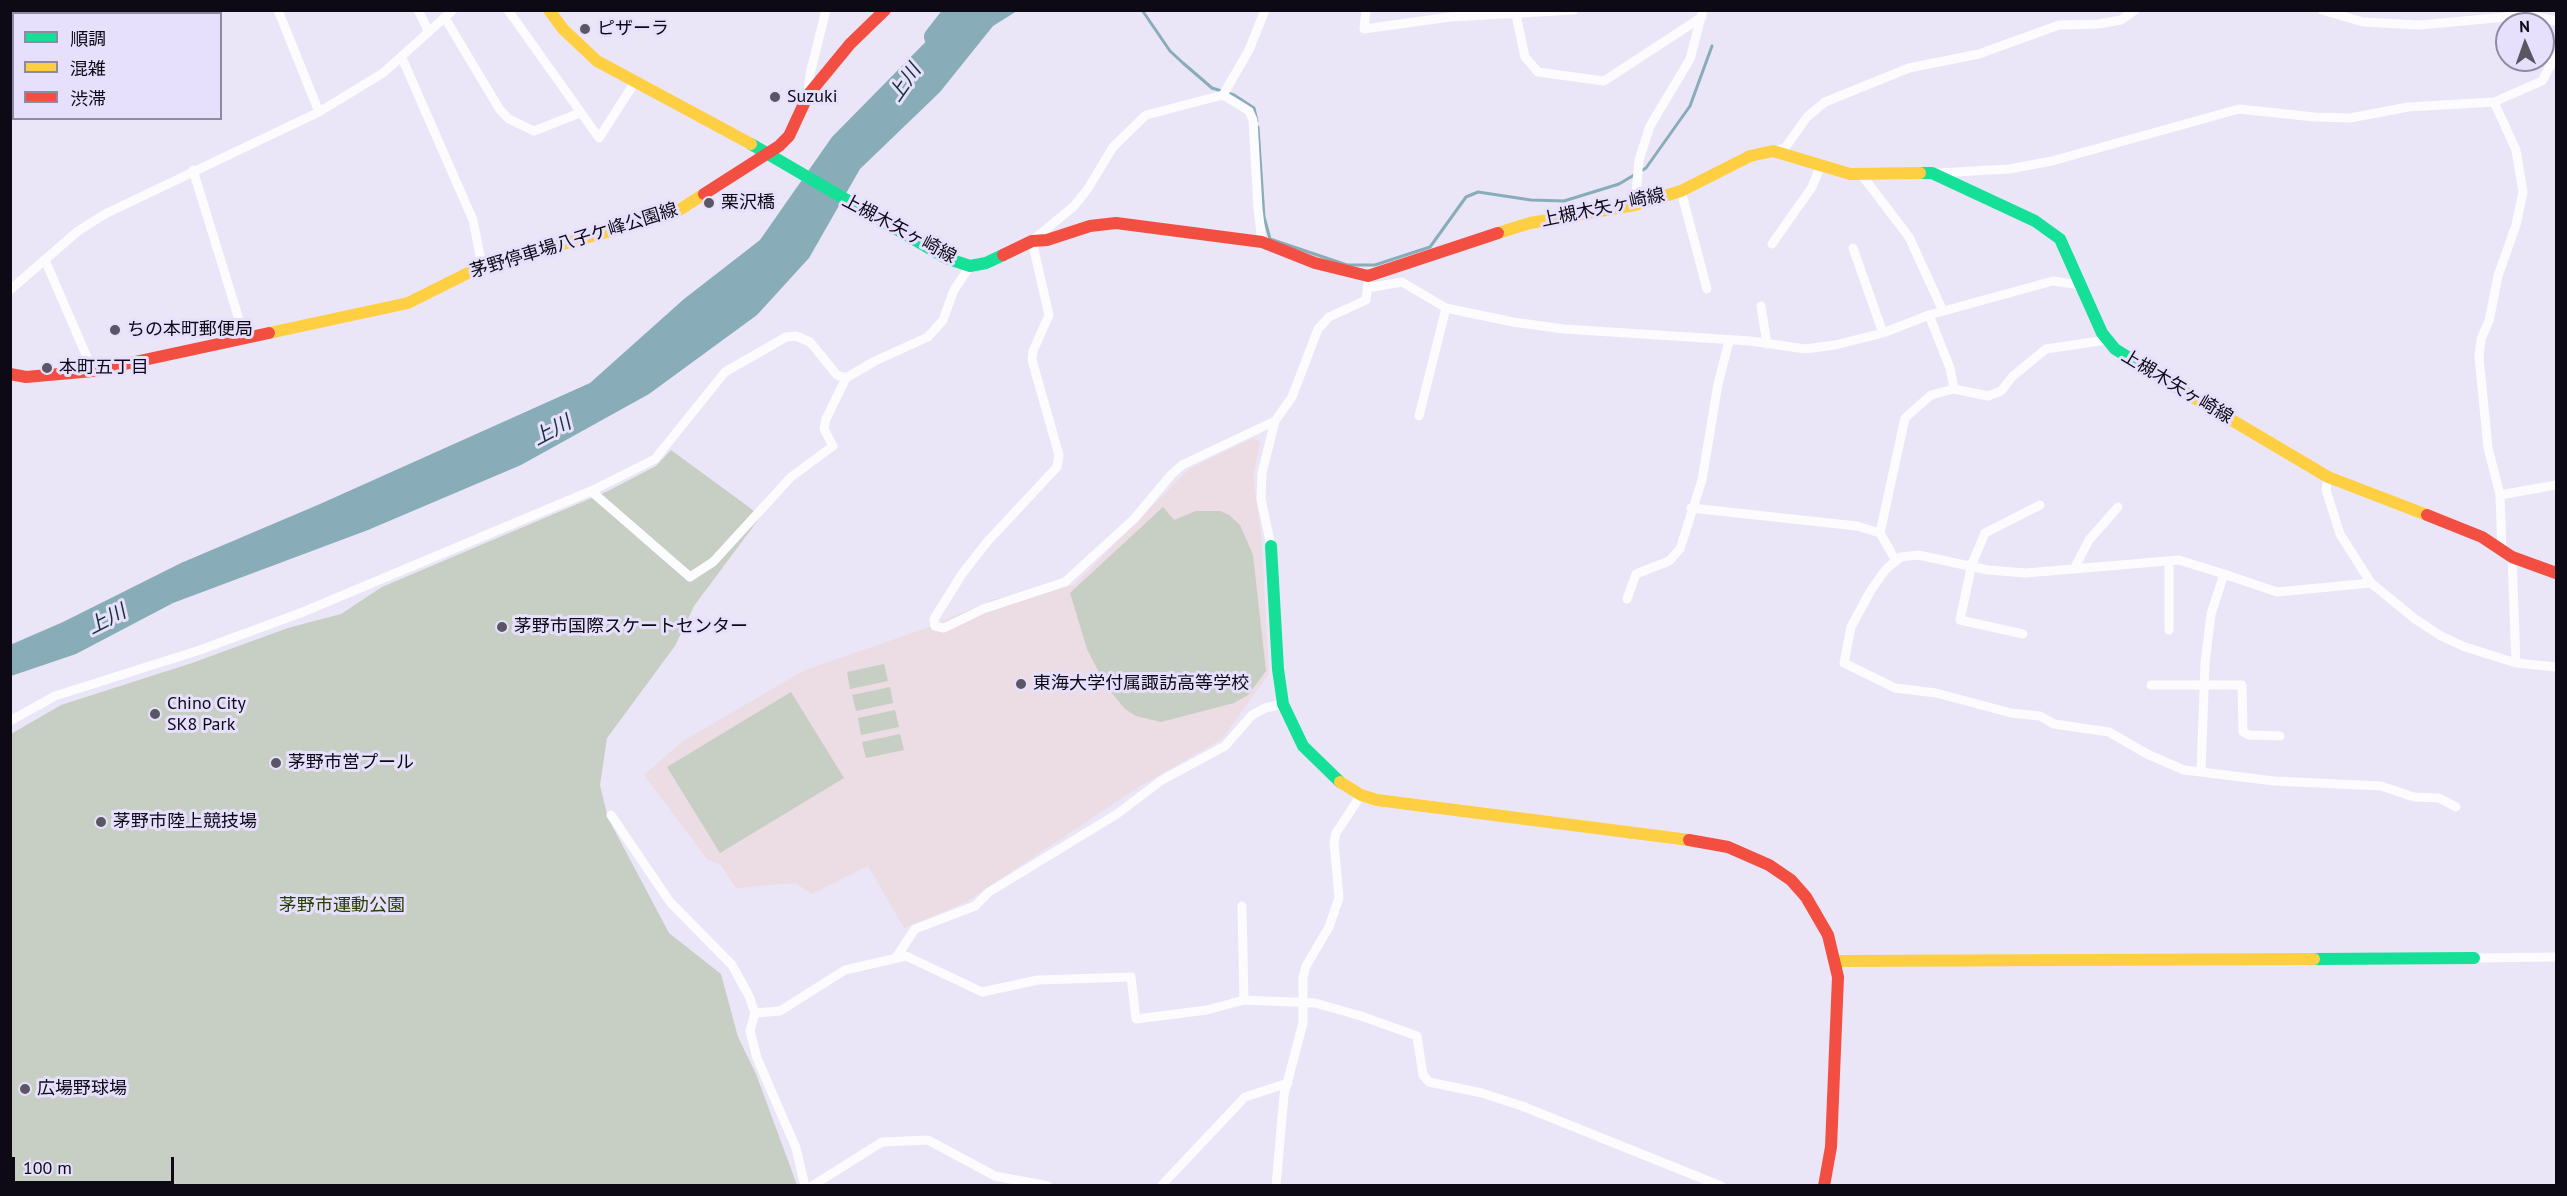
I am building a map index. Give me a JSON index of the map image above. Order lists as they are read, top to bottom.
{
  "streets": {
    "main road": ["上槻木矢ヶ崎線", "茅野停車場八子ケ峰公園線"]
  },
  "crossings": [
    ["上槻木矢ヶ崎線", "茅野停車場八子ケ峰公園線"]
  ],
  "water": ["上川"],
  "parks": ["茅野市運動公園"],
  "places": [
    "ピザーラ",
    "Suzuki",
    "栗沢橋",
    "ちの本町郵便局",
    "本町五丁目",
    "茅野市国際スケートセンター",
    "東海大学付属諏訪高等学校",
    "Chino City SK8 Park",
    "茅野市営プール",
    "茅野市陸上競技場",
    "広場野球場"
  ],
  "legend": ["順調", "混雑", "渋滞"],
  "scale_bar": "100 m",
  "north": "top"
}
